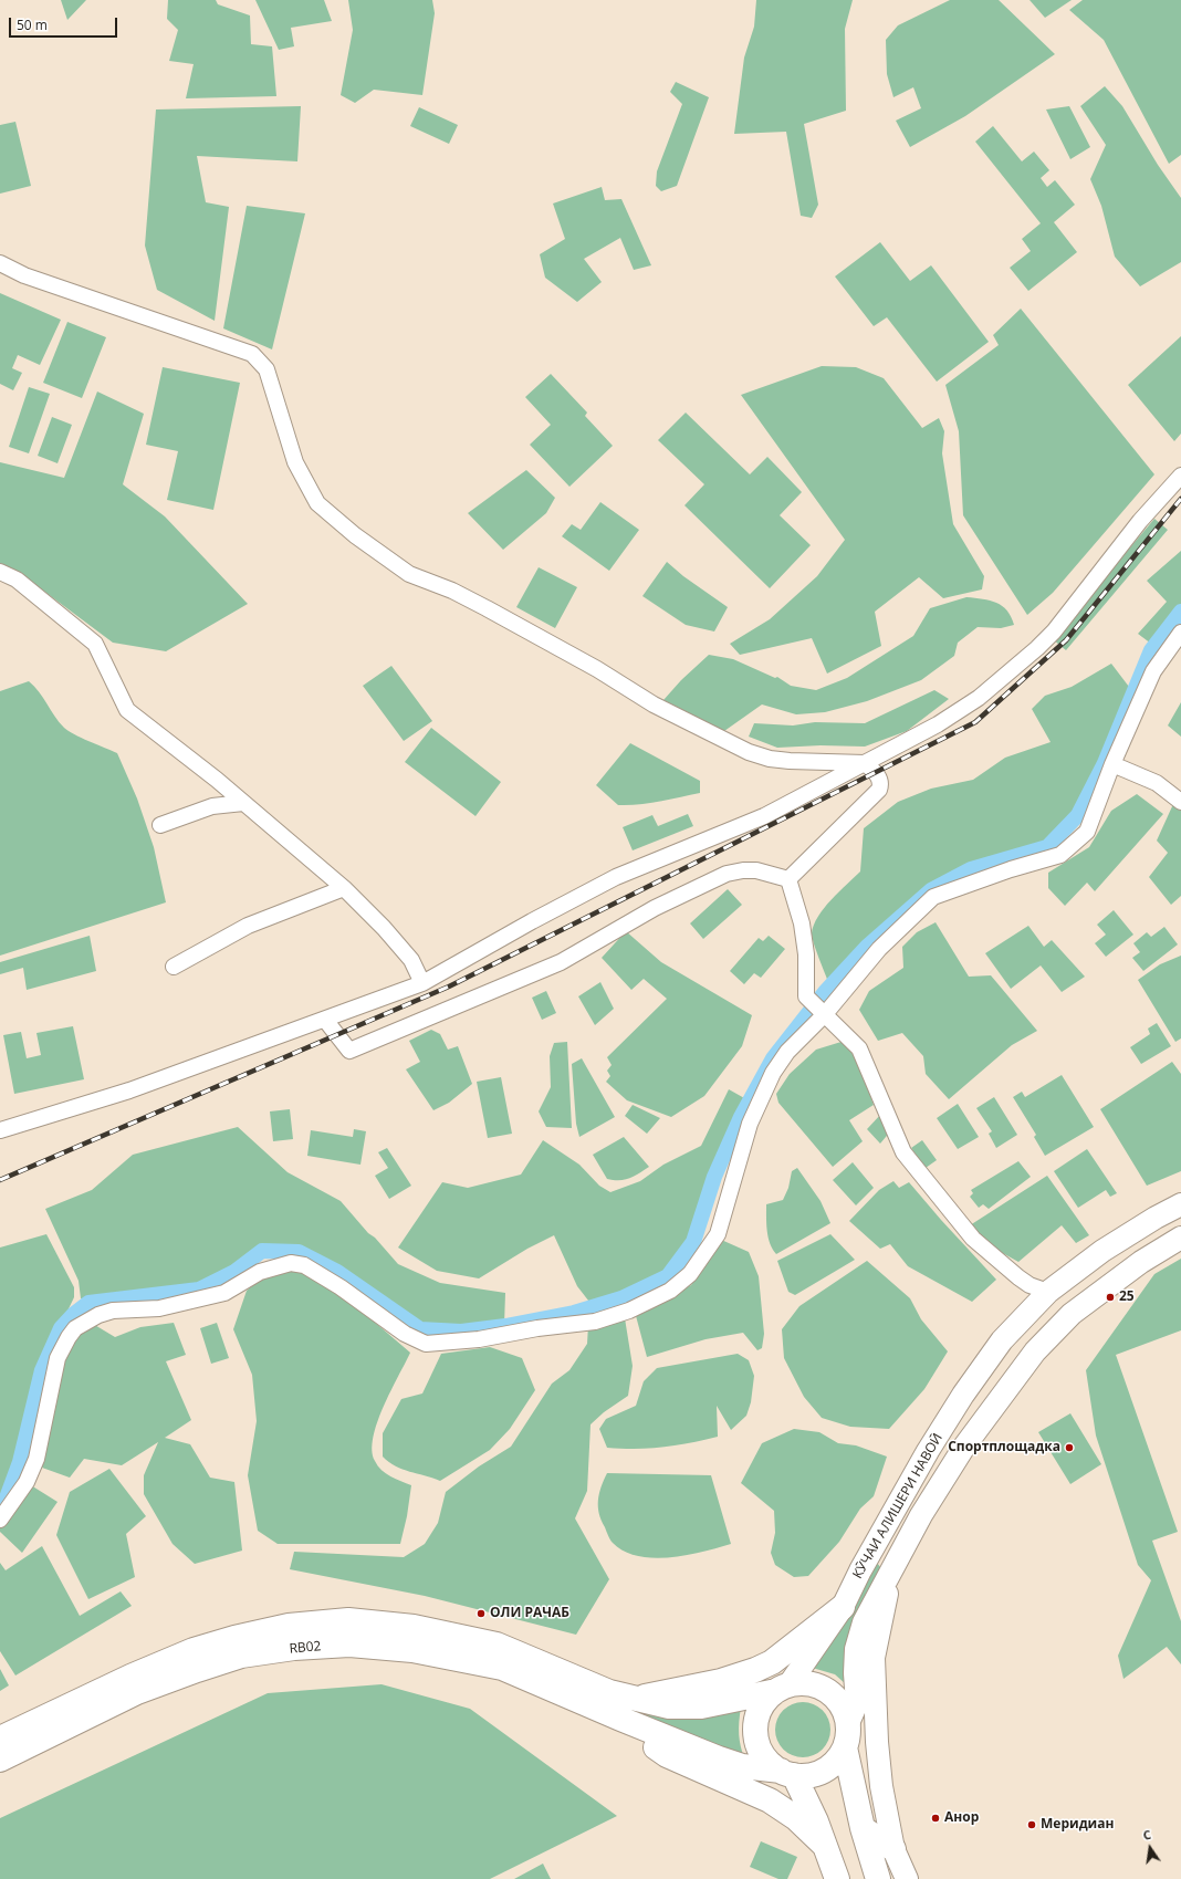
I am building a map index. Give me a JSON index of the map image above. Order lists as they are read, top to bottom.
{
  "streets": {
    "highway": ["RB02"],
    "street": ["КӮЧАИ АЛИШЕРИ НАВОӢ"]
  },
  "crossings": [
    ["КӮЧАИ АЛИШЕРИ НАВОӢ", "RB02"]
  ],
  "places": [
    "25",
    "Спортплощадка",
    "ОЛИ РАЧАБ",
    "Анор",
    "Меридиан"
  ],
  "scale_bar": "50 m",
  "north": "top"
}
